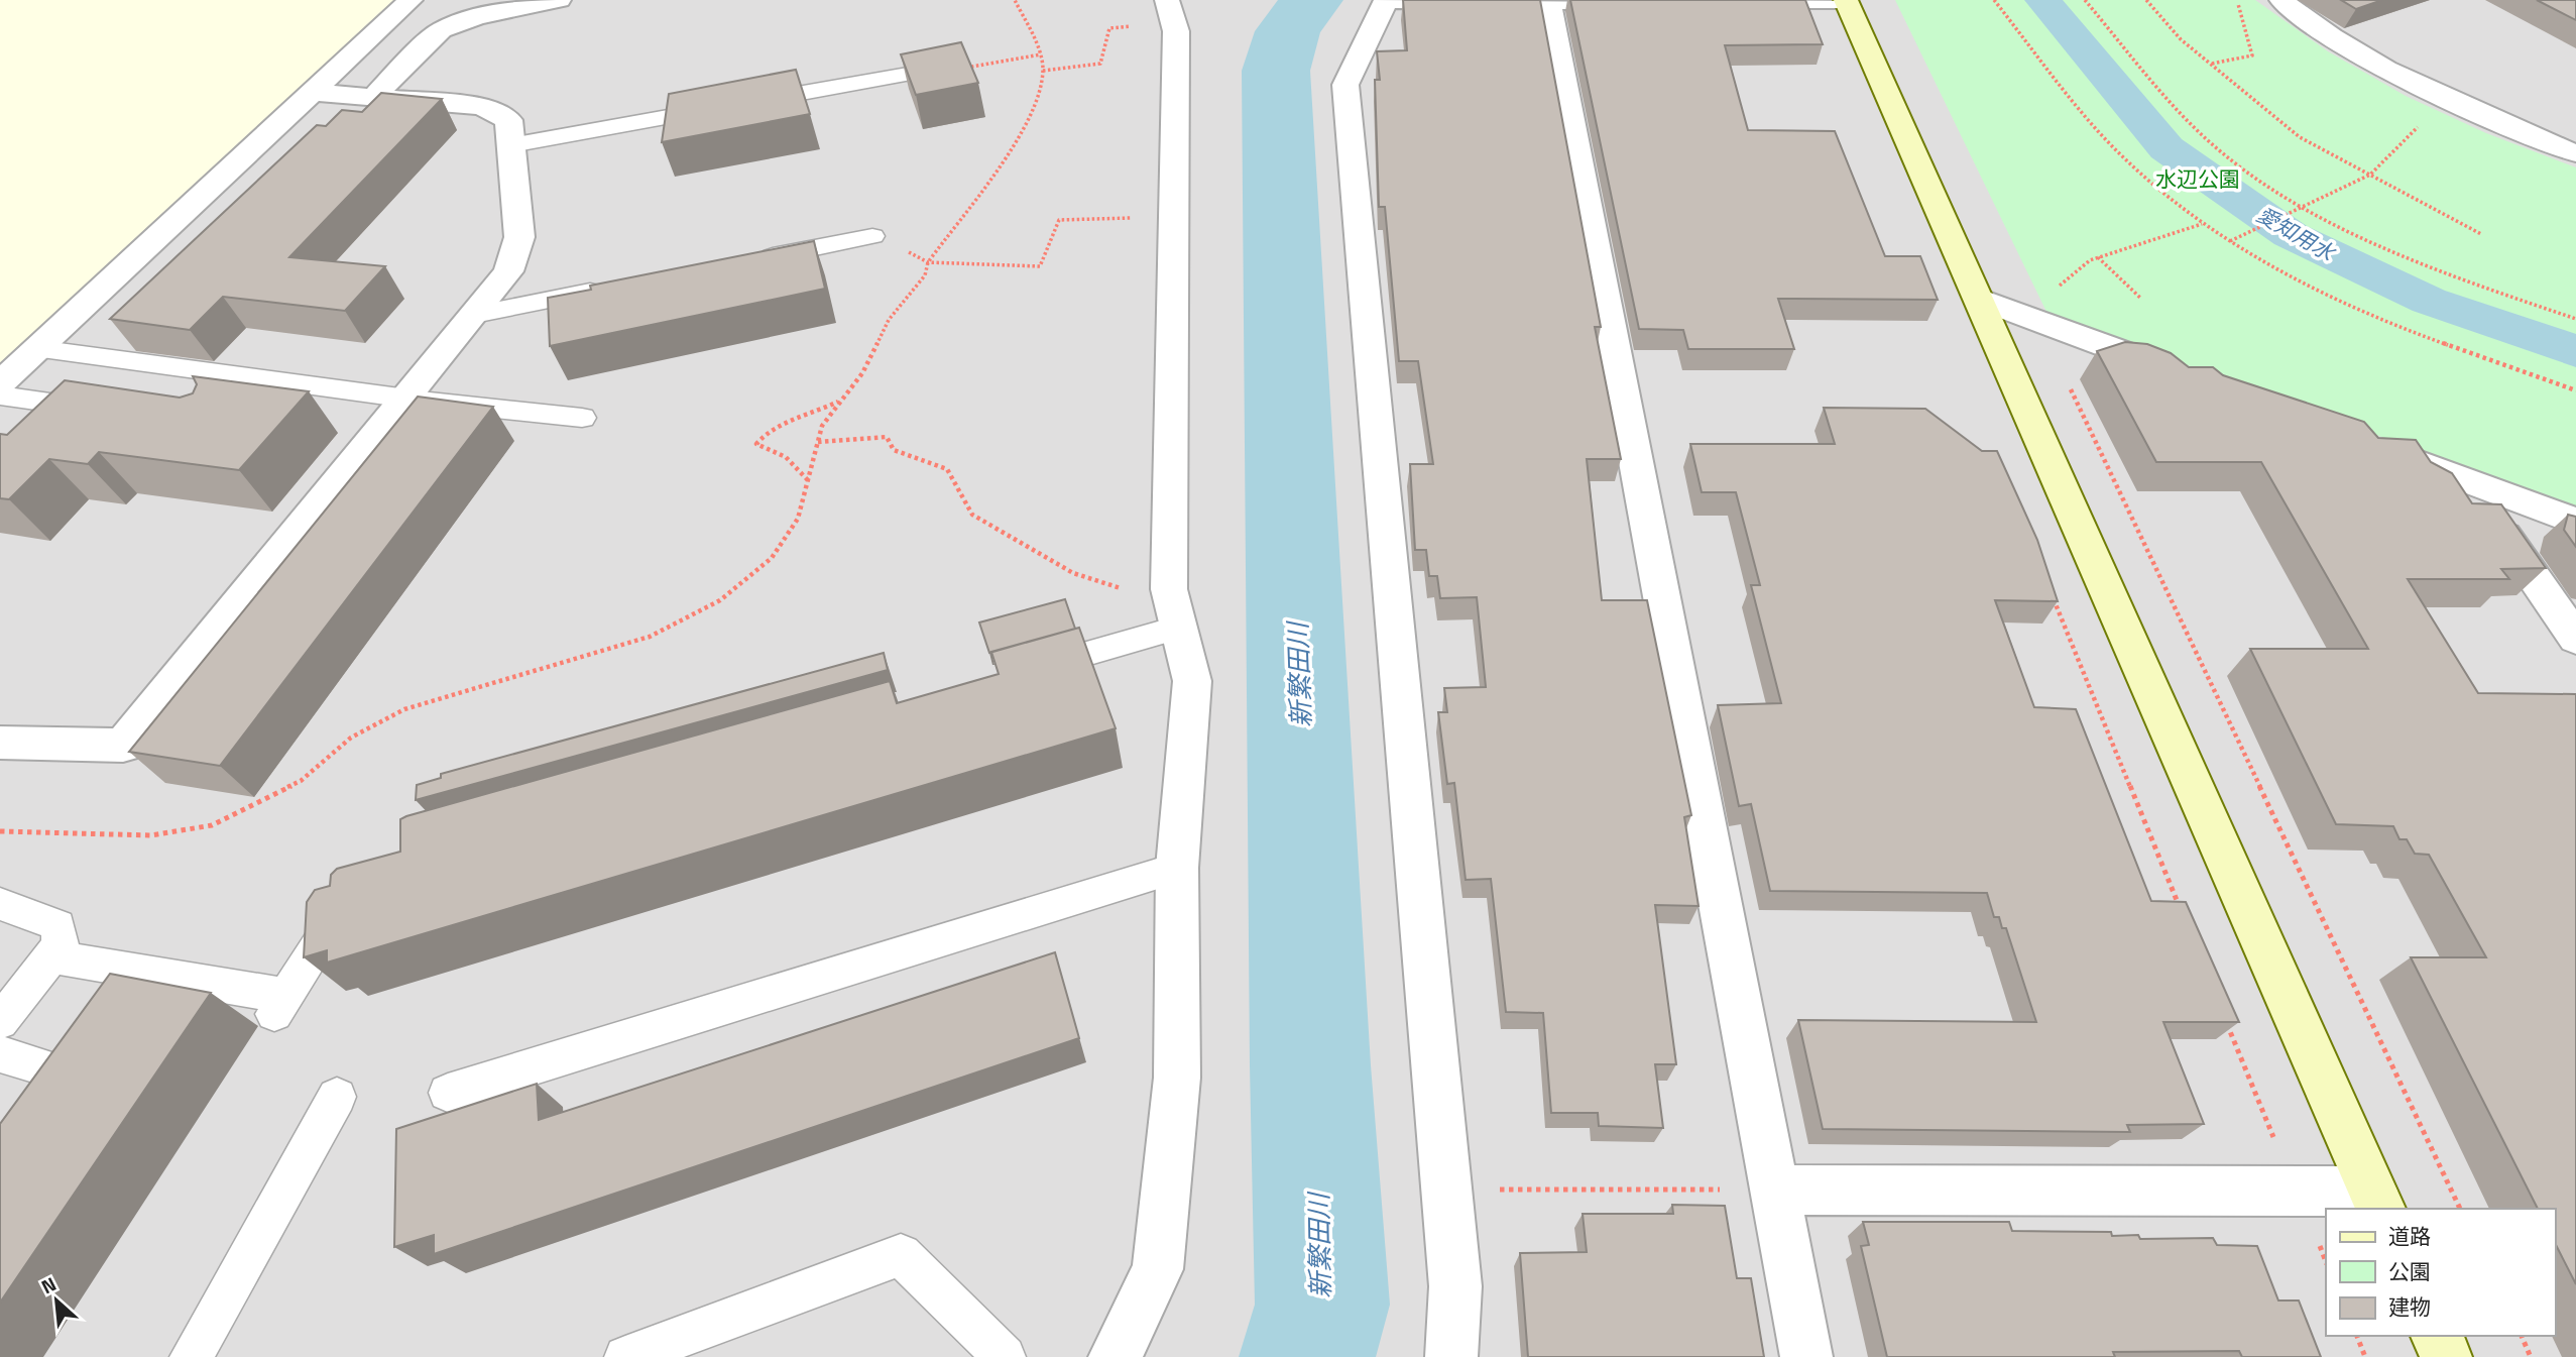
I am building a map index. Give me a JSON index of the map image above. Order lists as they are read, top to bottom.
{
  "water": ["愛知用水", "新繁田川"],
  "parks": ["水辺公園"],
  "legend": ["道路", "公園", "建物"],
  "north": "top left"
}
